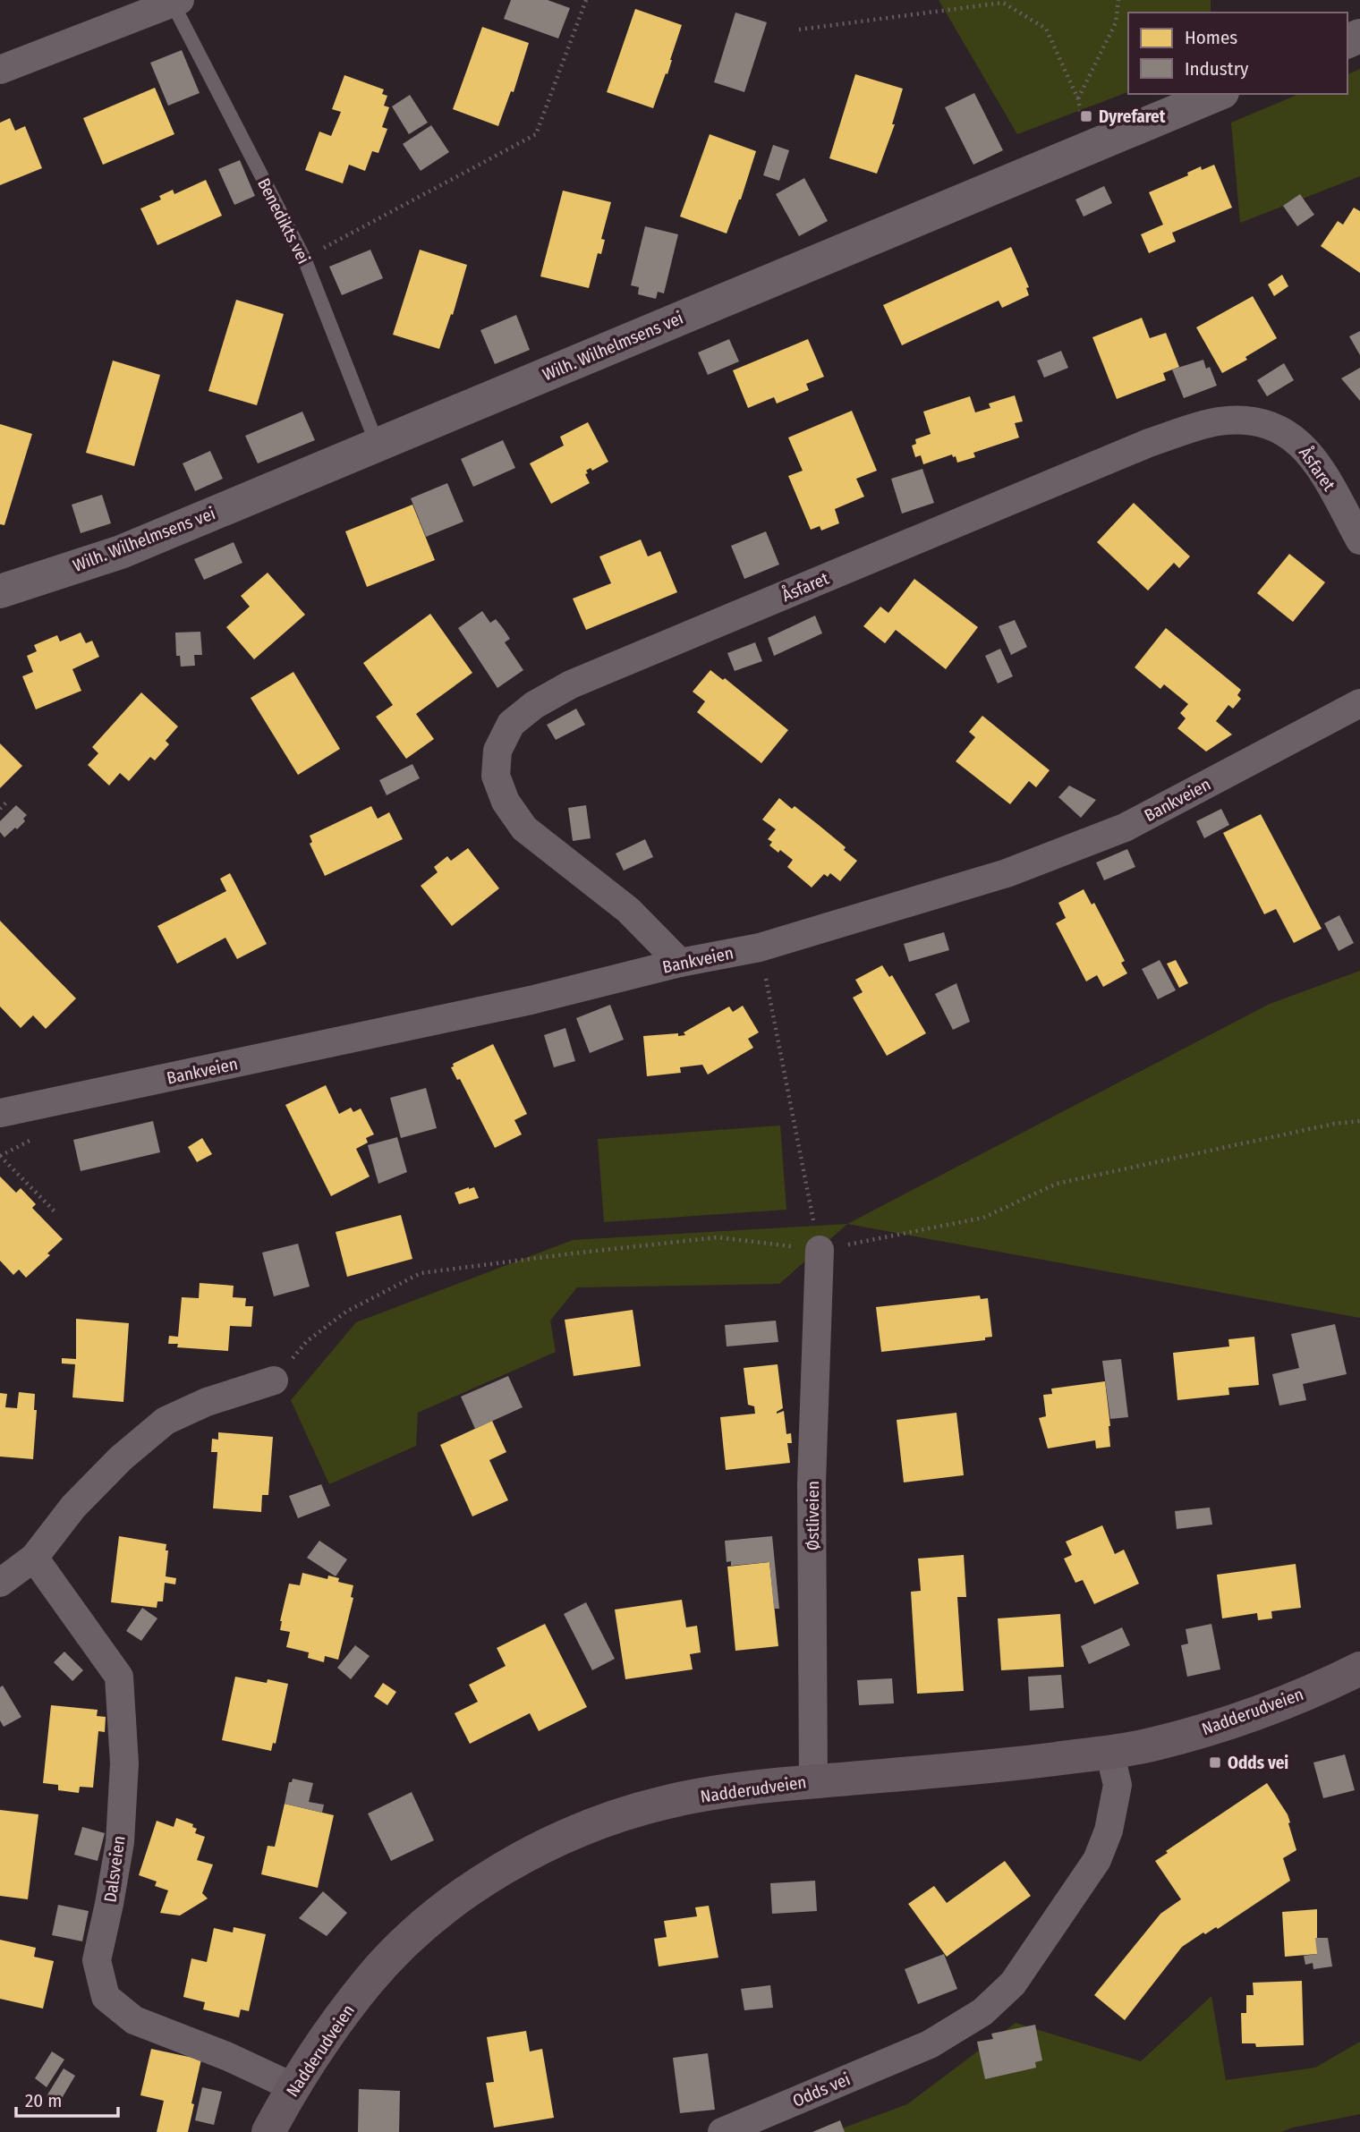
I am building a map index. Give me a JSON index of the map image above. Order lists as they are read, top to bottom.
{
  "streets": {
    "main road": ["Nadderudveien"],
    "street": [
      "Benedikts vei",
      "Wilh. Wilhelmsens vei",
      "Åsfaret",
      "Bankveien",
      "Østliveien",
      "Dalsveien",
      "Odds vei"
    ]
  },
  "crossings": [
    ["Benedikts vei", "Wilh. Wilhelmsens vei"],
    ["Åsfaret", "Bankveien"],
    ["Østliveien", "Nadderudveien"],
    ["Nadderudveien", "Dalsveien"],
    ["Nadderudveien", "Odds vei"]
  ],
  "places": {
    "transit": ["Dyrefaret", "Odds vei"]
  },
  "legend": ["Homes", "Industry"],
  "scale_bar": "20 m"
}
